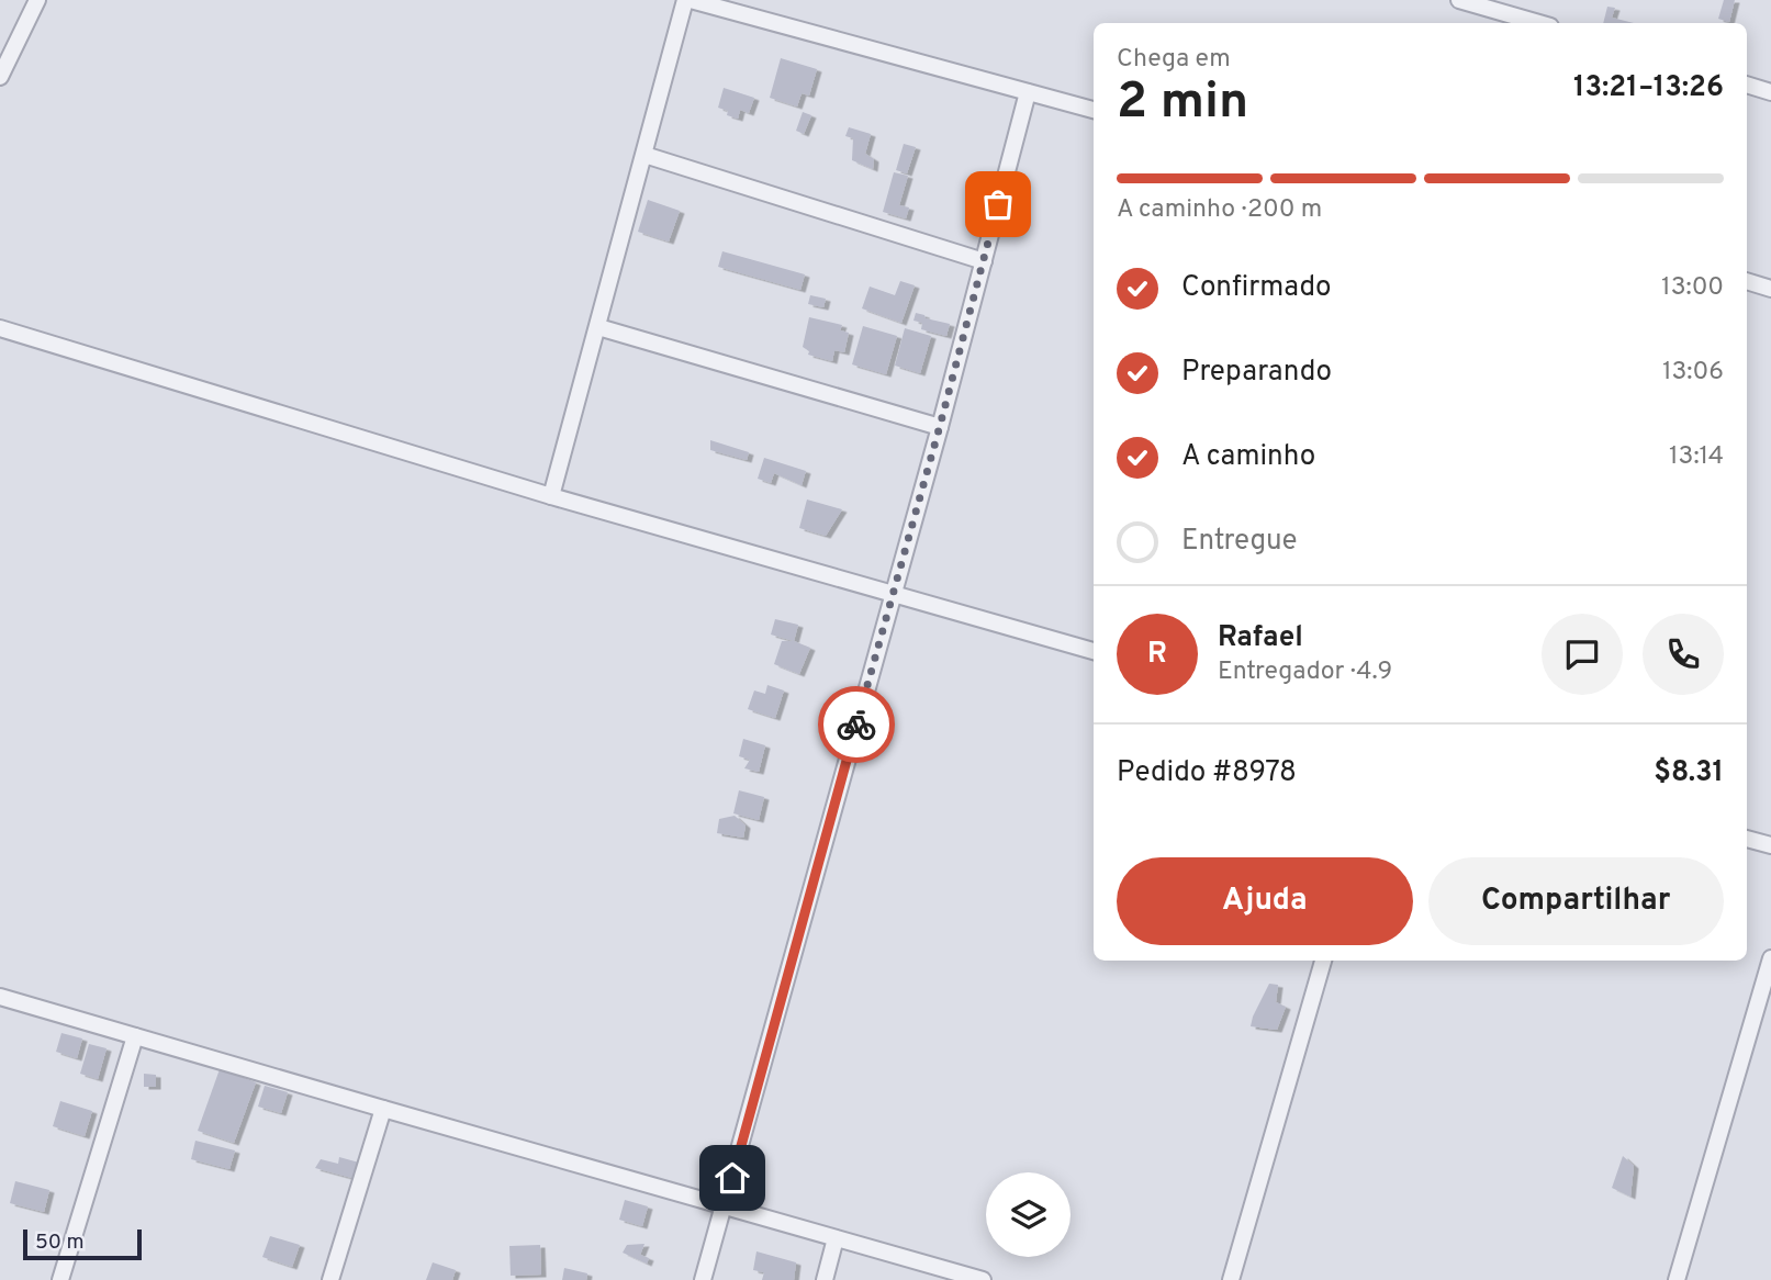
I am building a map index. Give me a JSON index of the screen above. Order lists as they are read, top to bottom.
{
  "scale_bar": "50 m",
  "page": {
    "heading": ["2 min", "Chega em", "13:21–13:26"],
    "panel": [
      "Rafael",
      "Entregador · 4.9",
      "Pedido #8978",
      "$8.31"
    ],
    "bar": "A caminho · 200 m",
    "list": [
      ["Confirmado", "13:00"],
      ["Preparando", "13:06"],
      ["A caminho", "13:14"],
      "Entregue"
    ],
    "round": "R",
    "buttons": ["Ajuda", "Compartilhar"],
    "scale": "50 m"
  }
}
